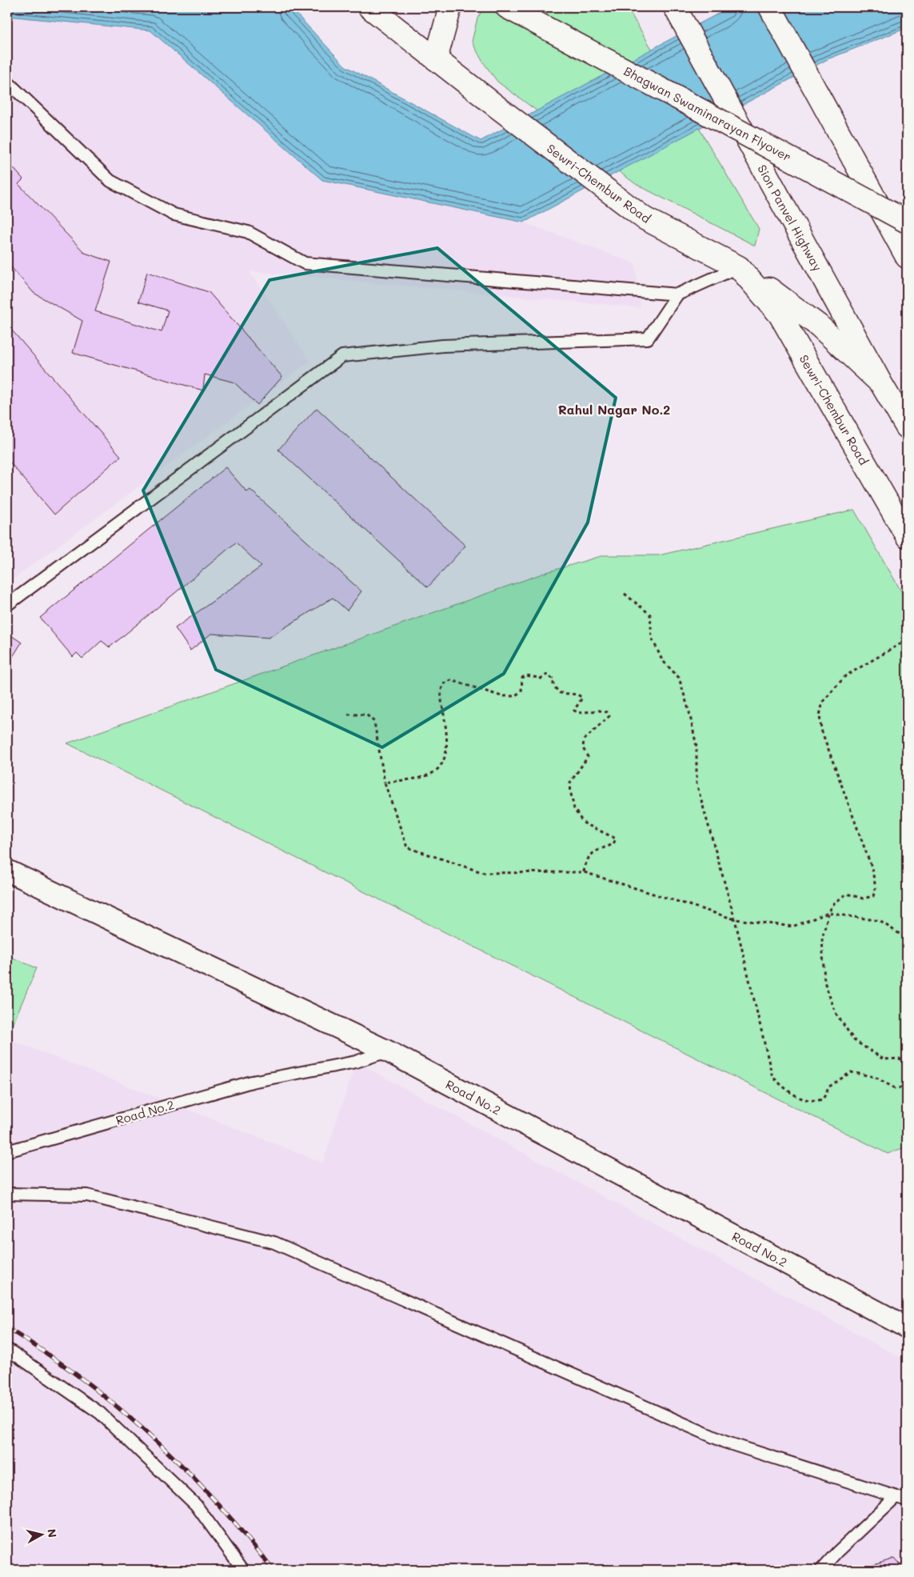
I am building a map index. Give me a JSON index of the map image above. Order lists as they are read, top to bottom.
{
  "streets": {
    "main road": ["Bhagwan Swaminarayan Flyover", "Sewri-Chembur Road", "Sion Panvel Highway"],
    "street": ["Road No.2"]
  },
  "districts": ["Rahul Nagar No.2"],
  "north": "right"
}
